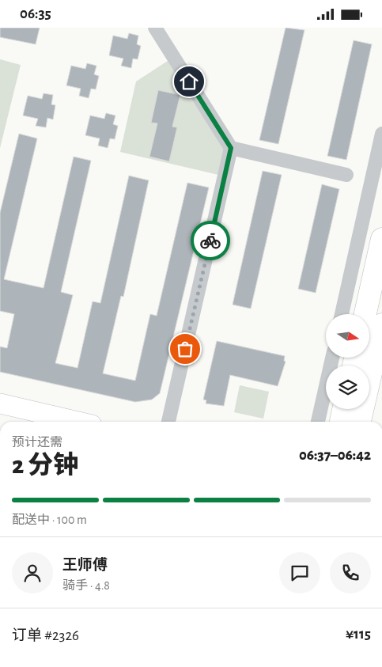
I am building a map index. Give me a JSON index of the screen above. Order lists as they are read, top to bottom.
{
  "north": "right",
  "page": {
    "status": "06:35",
    "heading": ["2 分钟", "预计还需", "06:37–06:42"],
    "panel": [
      "王师傅",
      "骑手 · 4.8",
      "订单 #2326",
      "¥115"
    ],
    "bar": "配送中 · 100 m"
  }
}
